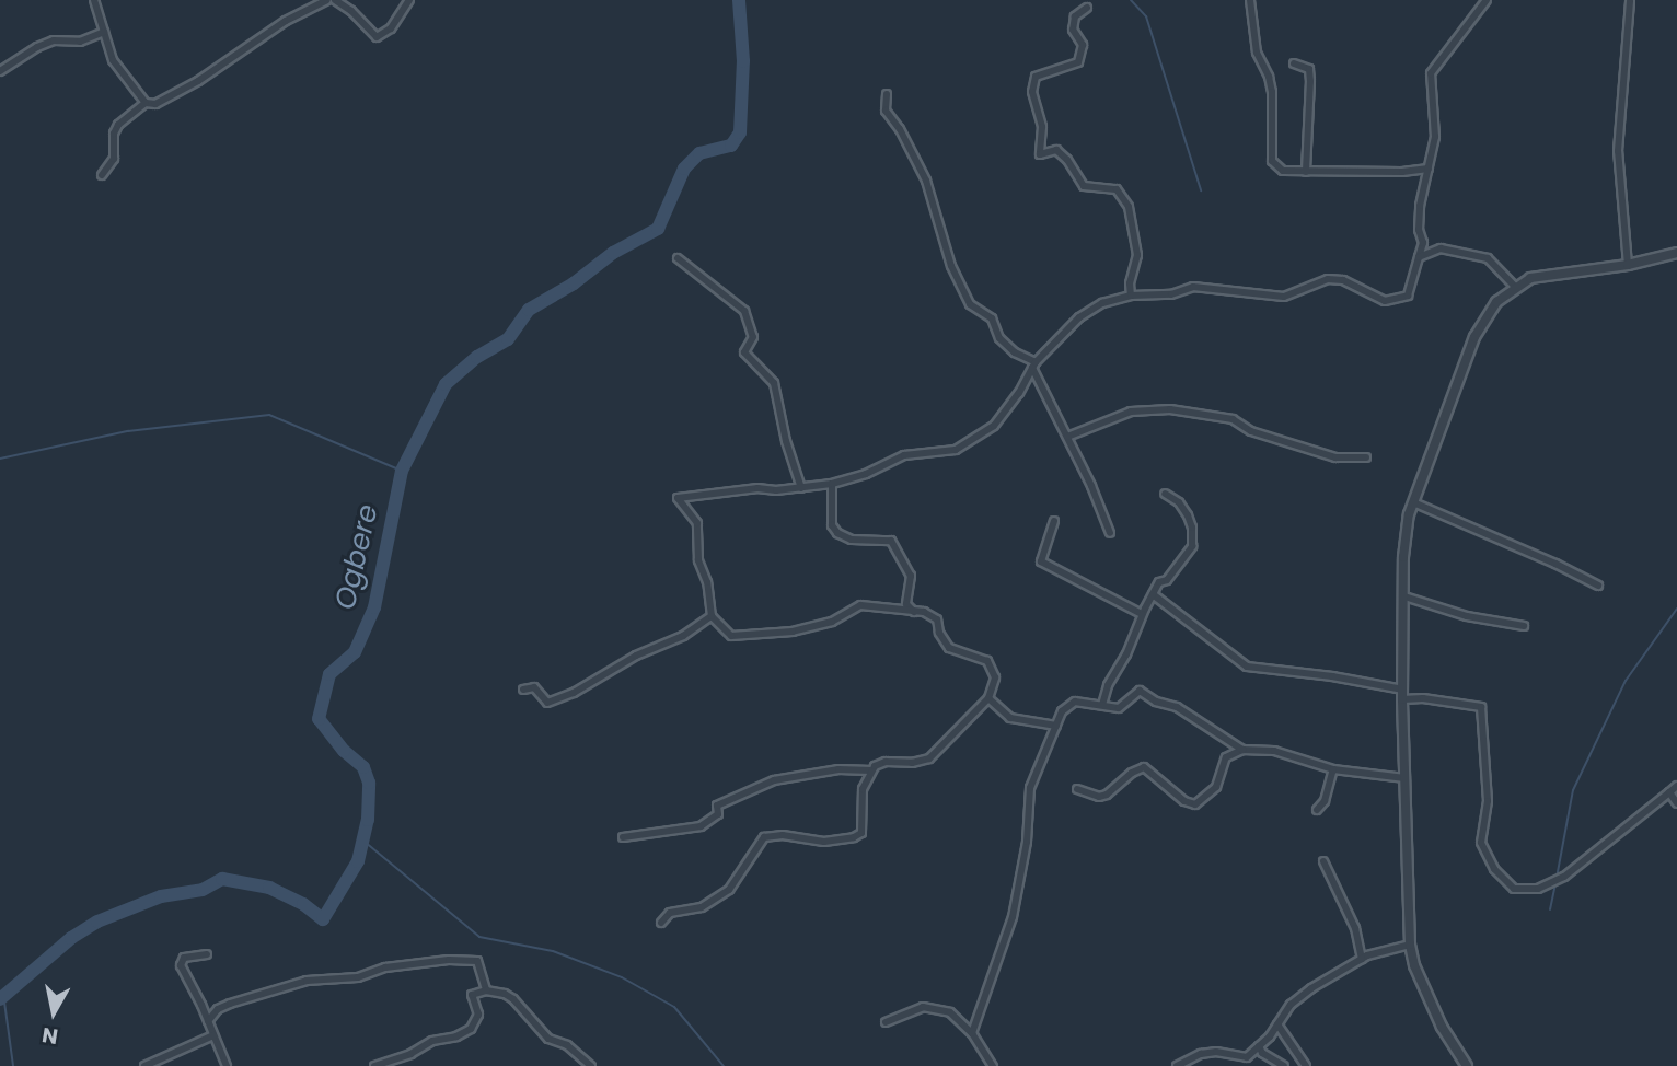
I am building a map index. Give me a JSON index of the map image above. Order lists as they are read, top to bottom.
{
  "water": ["Ogbere"],
  "north": "bottom"
}
